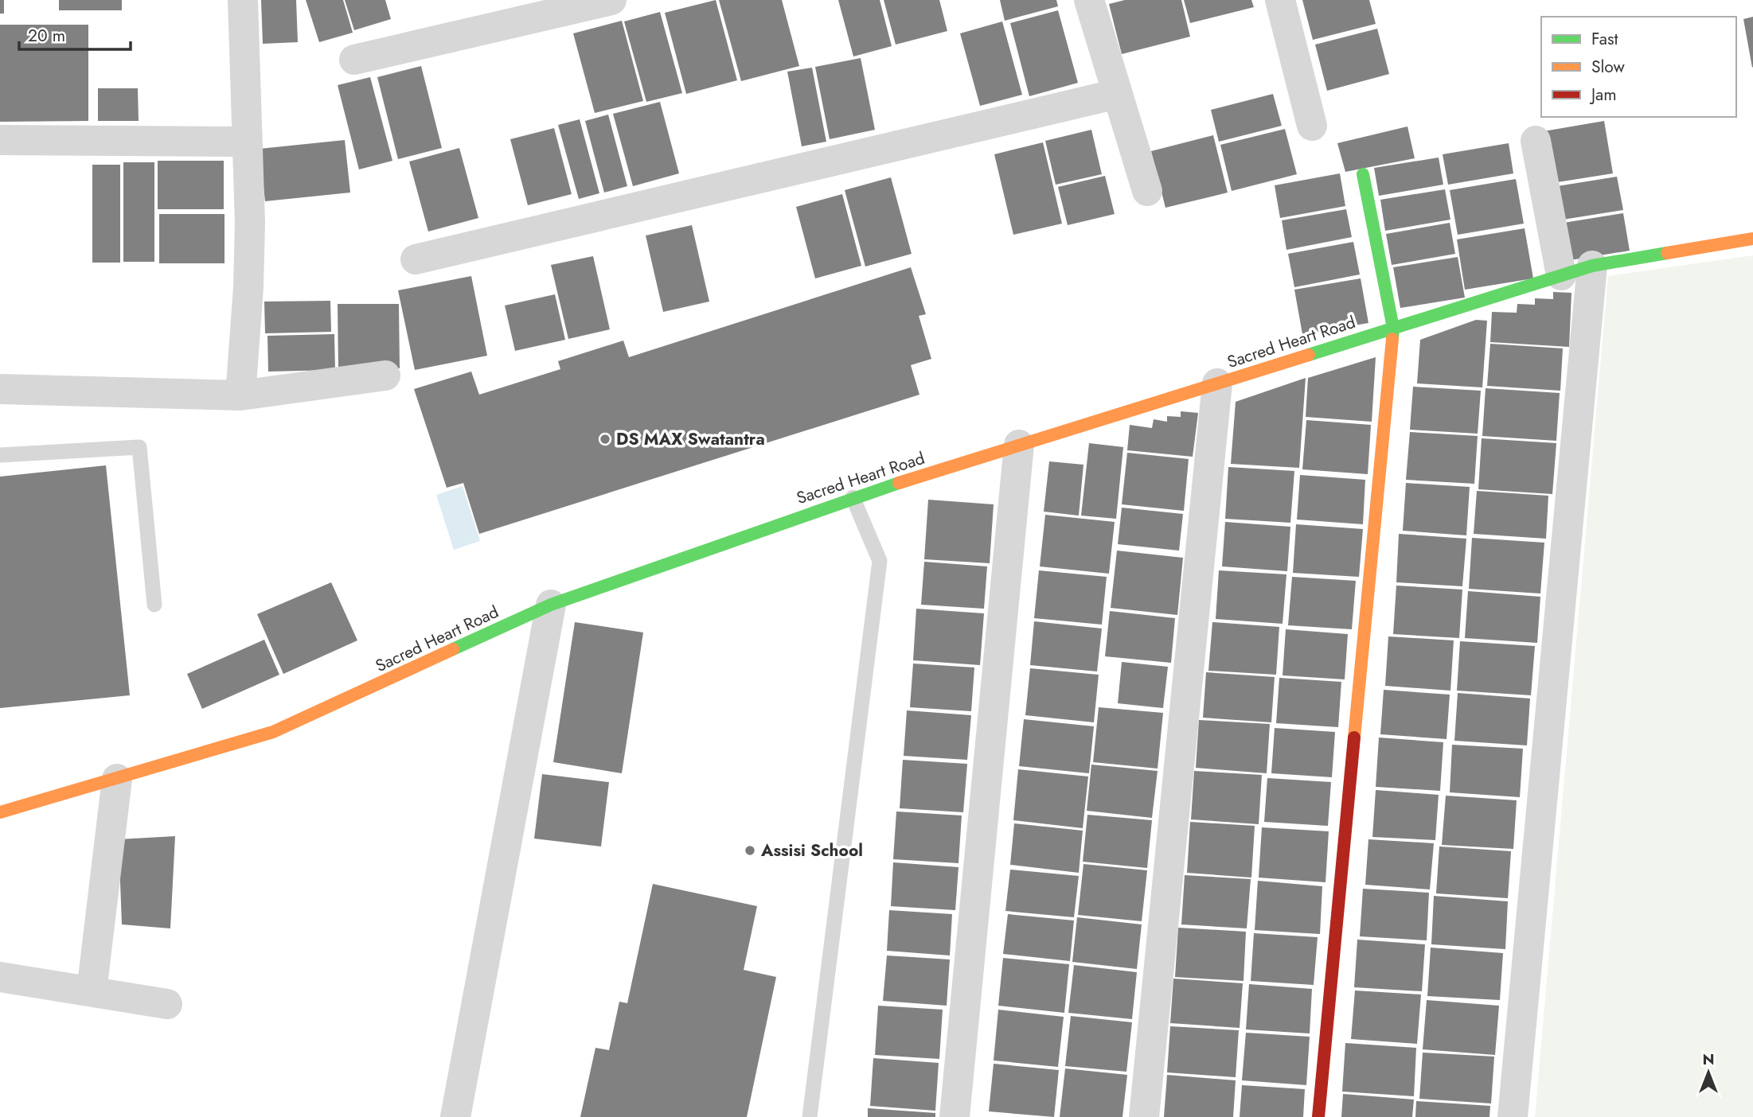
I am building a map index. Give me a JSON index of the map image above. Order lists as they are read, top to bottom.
{
  "streets": {
    "street": ["Sacred Heart Road"]
  },
  "places": ["DS MAX Swatantra", "Assisi School"],
  "legend": ["Fast", "Slow", "Jam"],
  "scale_bar": "20 m",
  "north": "top"
}
